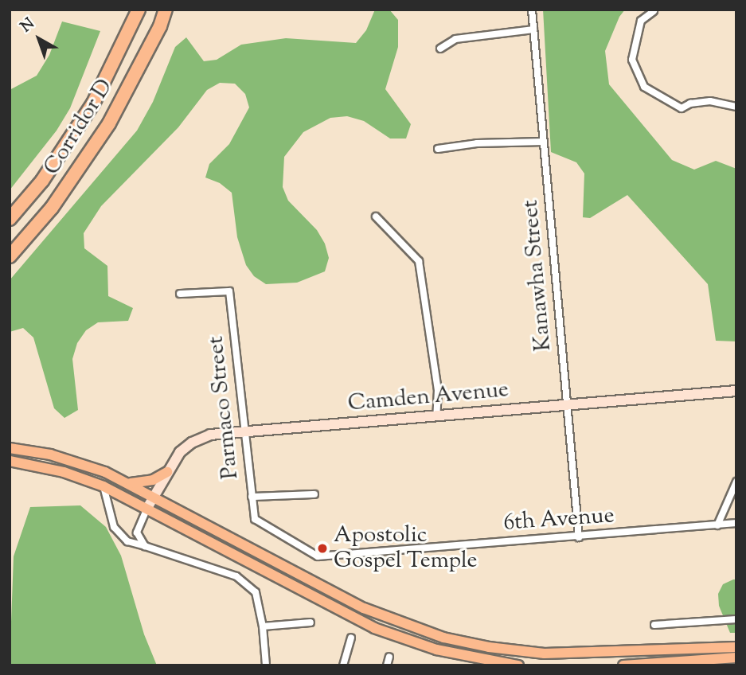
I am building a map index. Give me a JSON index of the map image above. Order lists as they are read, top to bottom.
{
  "streets": {
    "highway": ["Corridor D"],
    "street": [
      "Kanawha Street",
      "Camden Avenue",
      "Parmaco Street",
      "6th Avenue"
    ]
  },
  "crossings": [
    ["Kanawha Street", "Camden Avenue"],
    ["Kanawha Street", "6th Avenue"],
    ["Camden Avenue", "Parmaco Street"],
    ["Parmaco Street", "6th Avenue"]
  ],
  "places": ["Apostolic Gospel Temple"],
  "north": "top left"
}
